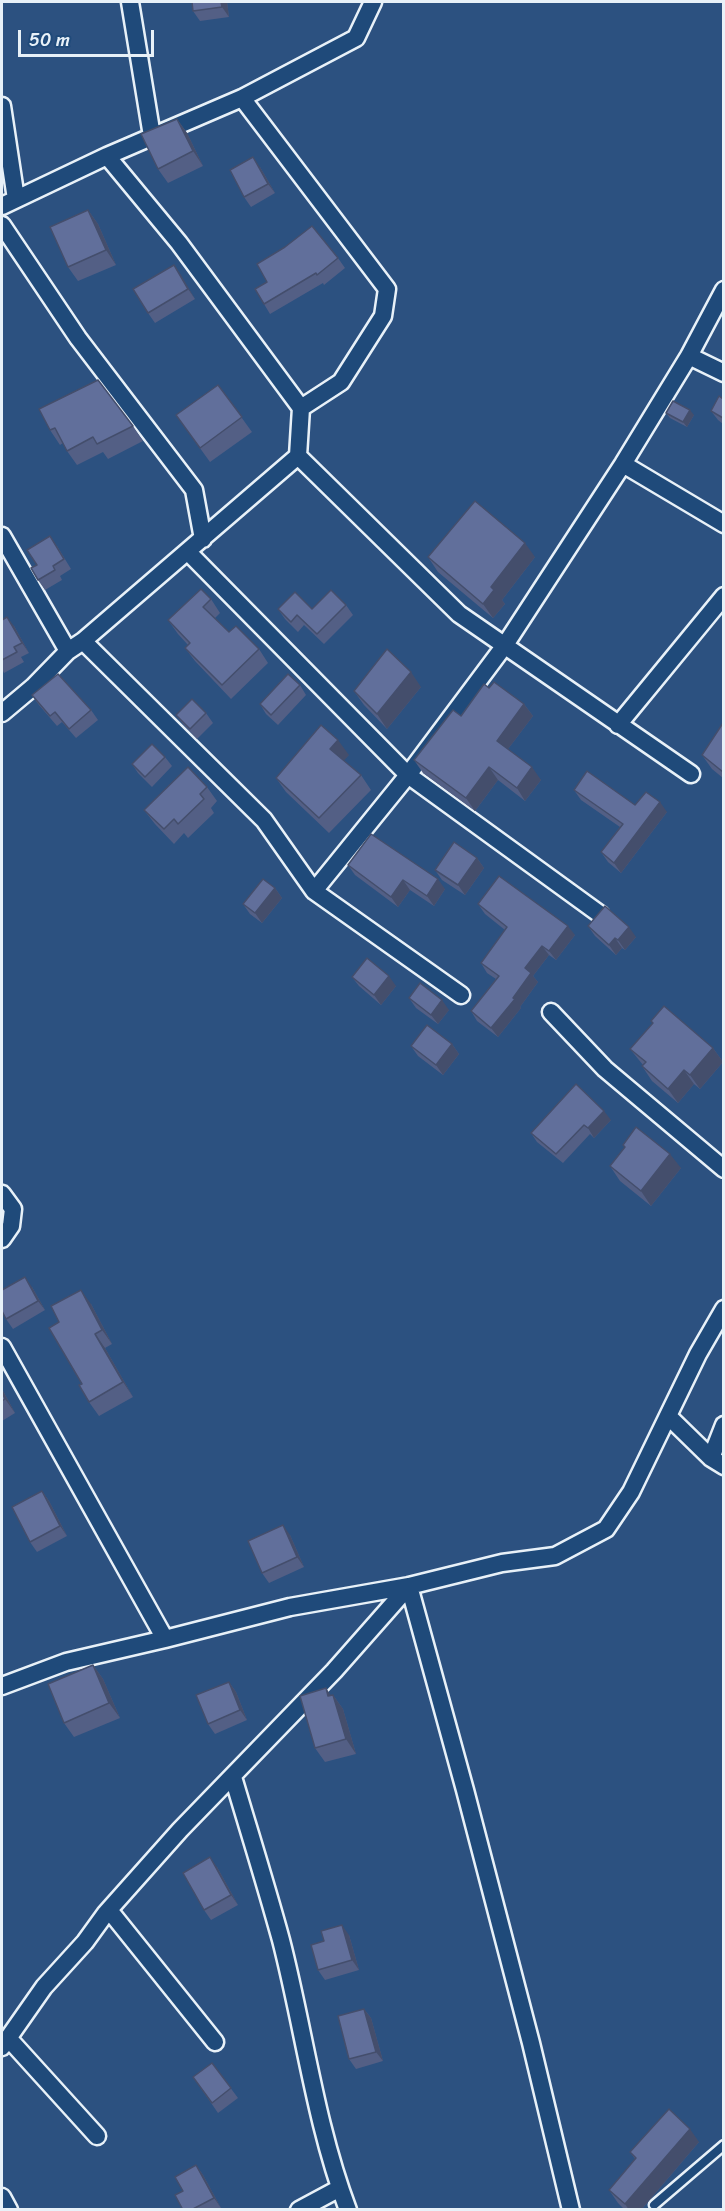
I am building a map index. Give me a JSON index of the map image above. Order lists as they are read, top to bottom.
{
  "scale_bar": "50 m"
}
